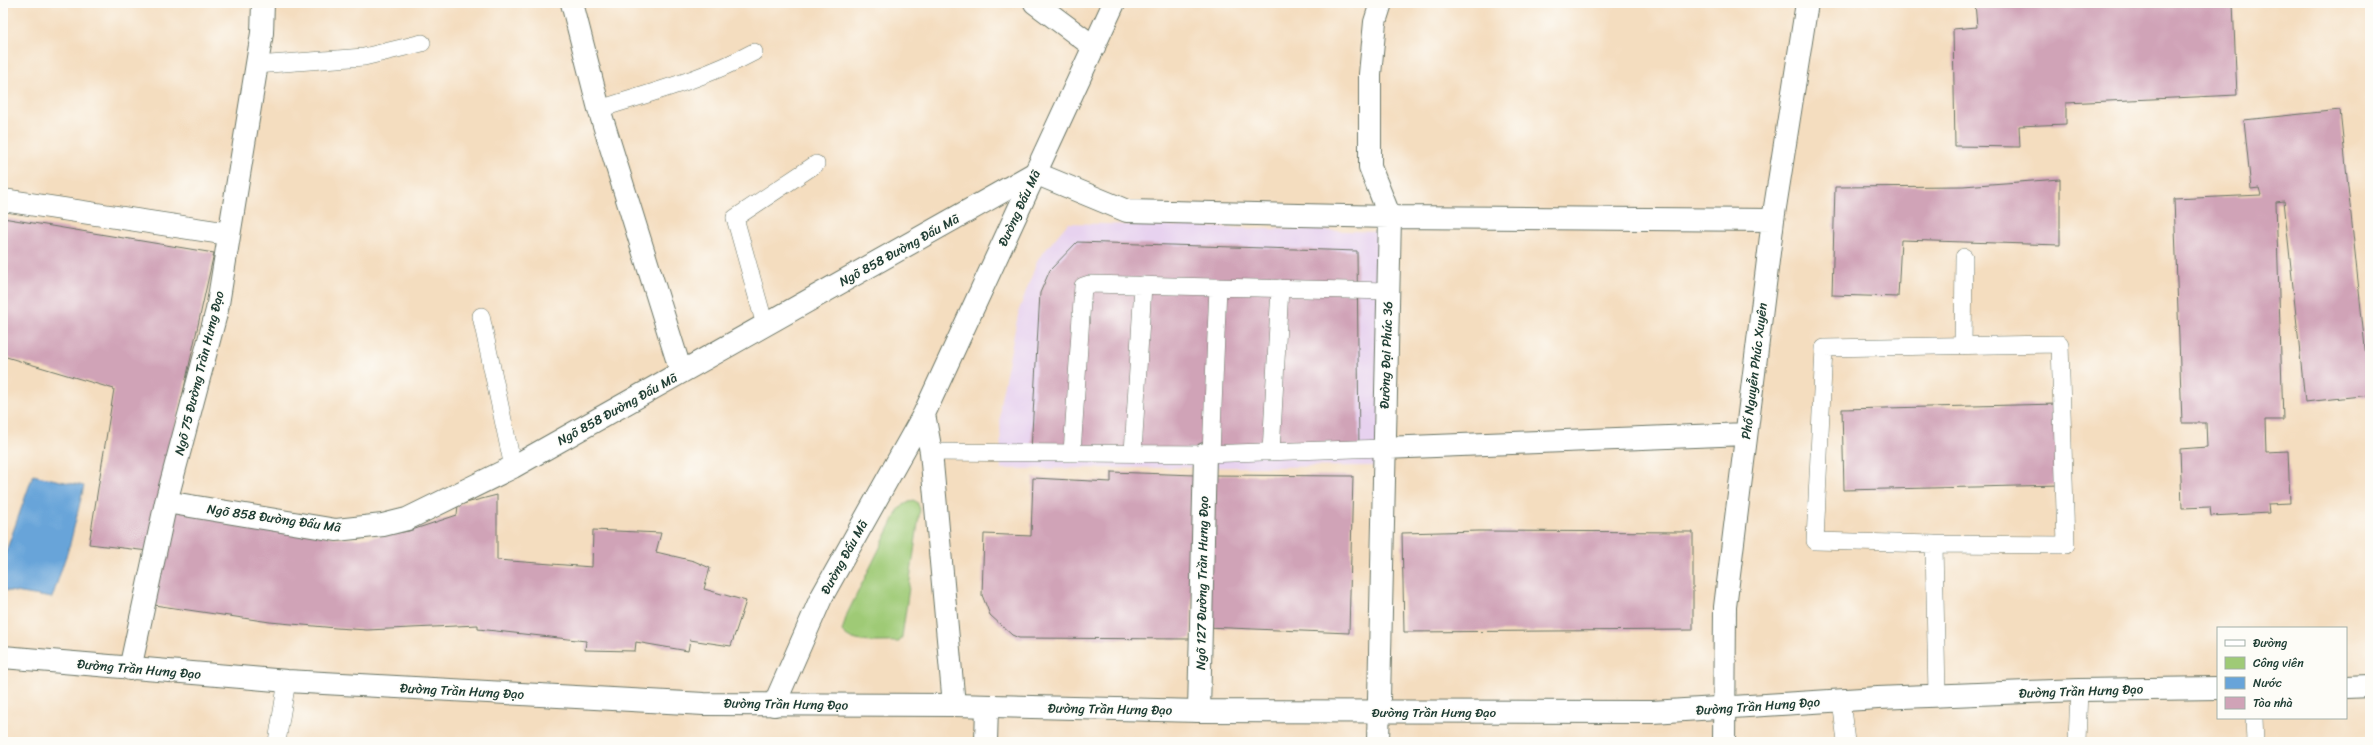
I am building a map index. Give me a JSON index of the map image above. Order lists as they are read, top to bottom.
{
  "streets": {
    "street": [
      "Đường Đấu Mã",
      "Ngõ 858 Đường Đấu Mã",
      "Đường Đại Phúc 36",
      "Phố Nguyễn Phúc Xuyên",
      "Ngõ 75 Đường Trần Hưng Đạo",
      "Ngõ 127 Đường Trần Hưng Đạo",
      "Đường Trần Hưng Đạo"
    ]
  },
  "crossings": [
    ["Đường Đấu Mã", "Ngõ 858 Đường Đấu Mã"],
    ["Đường Đấu Mã", "Đường Trần Hưng Đạo"],
    ["Ngõ 858 Đường Đấu Mã", "Ngõ 75 Đường Trần Hưng Đạo"],
    ["Đường Đại Phúc 36", "Đường Trần Hưng Đạo"],
    ["Phố Nguyễn Phúc Xuyên", "Đường Trần Hưng Đạo"],
    ["Ngõ 75 Đường Trần Hưng Đạo", "Đường Trần Hưng Đạo"],
    ["Ngõ 127 Đường Trần Hưng Đạo", "Đường Trần Hưng Đạo"]
  ],
  "legend": [
    "Đường",
    "Công viên",
    "Nước",
    "Tòa nhà"
  ]
}
